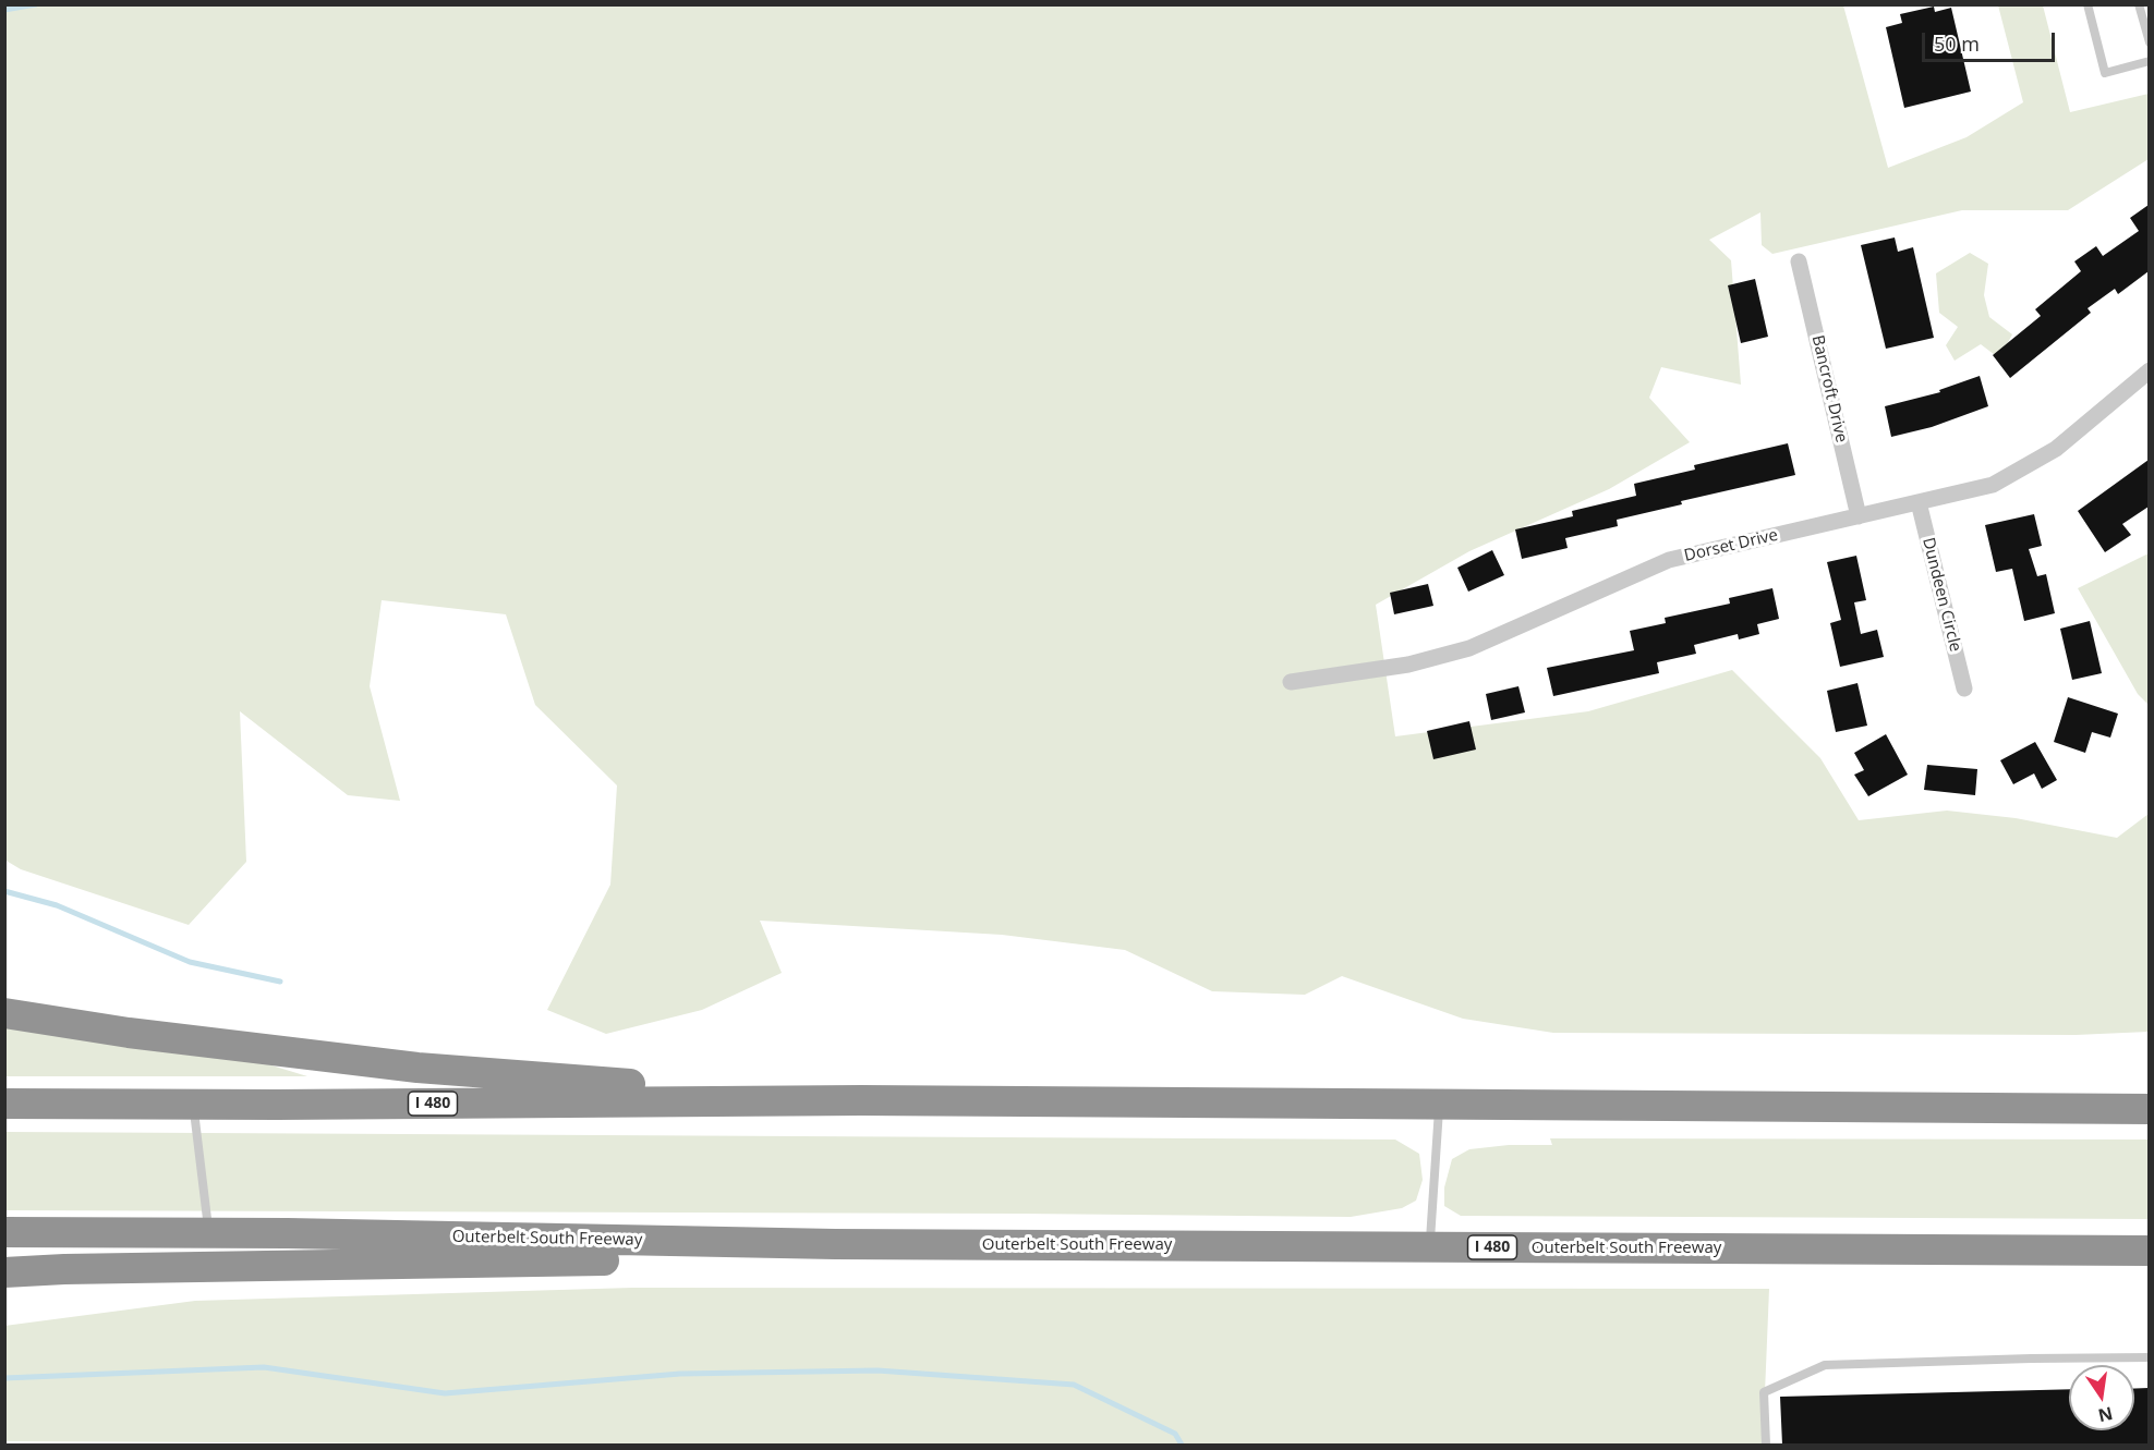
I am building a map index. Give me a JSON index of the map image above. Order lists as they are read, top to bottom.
{
  "streets": {
    "highway": ["I 480", "Outerbelt South Freeway"],
    "street": ["Bancroft Drive", "Dorset Drive", "Dundeen Circle"]
  },
  "crossings": [
    ["Bancroft Drive", "Dorset Drive"],
    ["Dorset Drive", "Dundeen Circle"]
  ],
  "scale_bar": "50 m",
  "north": "bottom"
}
